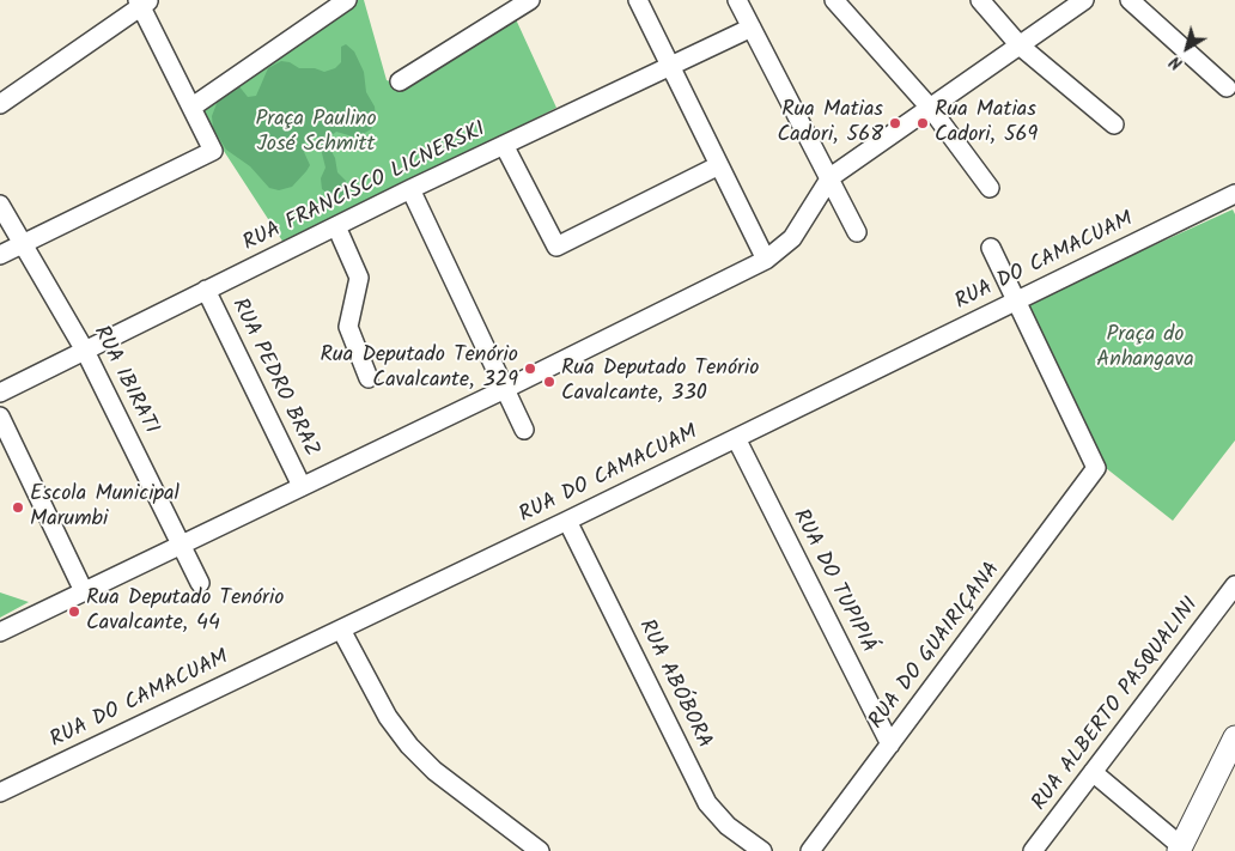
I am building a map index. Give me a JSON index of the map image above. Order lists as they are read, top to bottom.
{
  "streets": {
    "street": [
      "RUA FRANCISCO LICNERSKI",
      "RUA DO CAMACUAM",
      "RUA PEDRO BRAZ",
      "RUA IBIRATI",
      "RUA DO TUPIPIÁ",
      "RUA DO GUAIRIÇANA",
      "RUA ABÓBORA",
      "RUA ALBERTO PASQUALINI"
    ]
  },
  "crossings": [
    ["RUA FRANCISCO LICNERSKI", "RUA PEDRO BRAZ"],
    ["RUA FRANCISCO LICNERSKI", "RUA IBIRATI"],
    ["RUA DO CAMACUAM", "RUA DO TUPIPIÁ"],
    ["RUA DO CAMACUAM", "RUA DO GUAIRIÇANA"],
    ["RUA DO CAMACUAM", "RUA ABÓBORA"],
    ["RUA DO TUPIPIÁ", "RUA DO GUAIRIÇANA"]
  ],
  "parks": ["Praça Paulino José Schmitt", "Praça do Anhangava"],
  "places": [
    "Rua Matias Cadori, 568",
    "Rua Matias Cadori, 569",
    "Rua Deputado Tenório Cavalcante, 329",
    "Rua Deputado Tenório Cavalcante, 330",
    "Escola Municipal Marumbi",
    "Rua Deputado Tenório Cavalcante, 44"
  ],
  "north": "bottom left"
}
